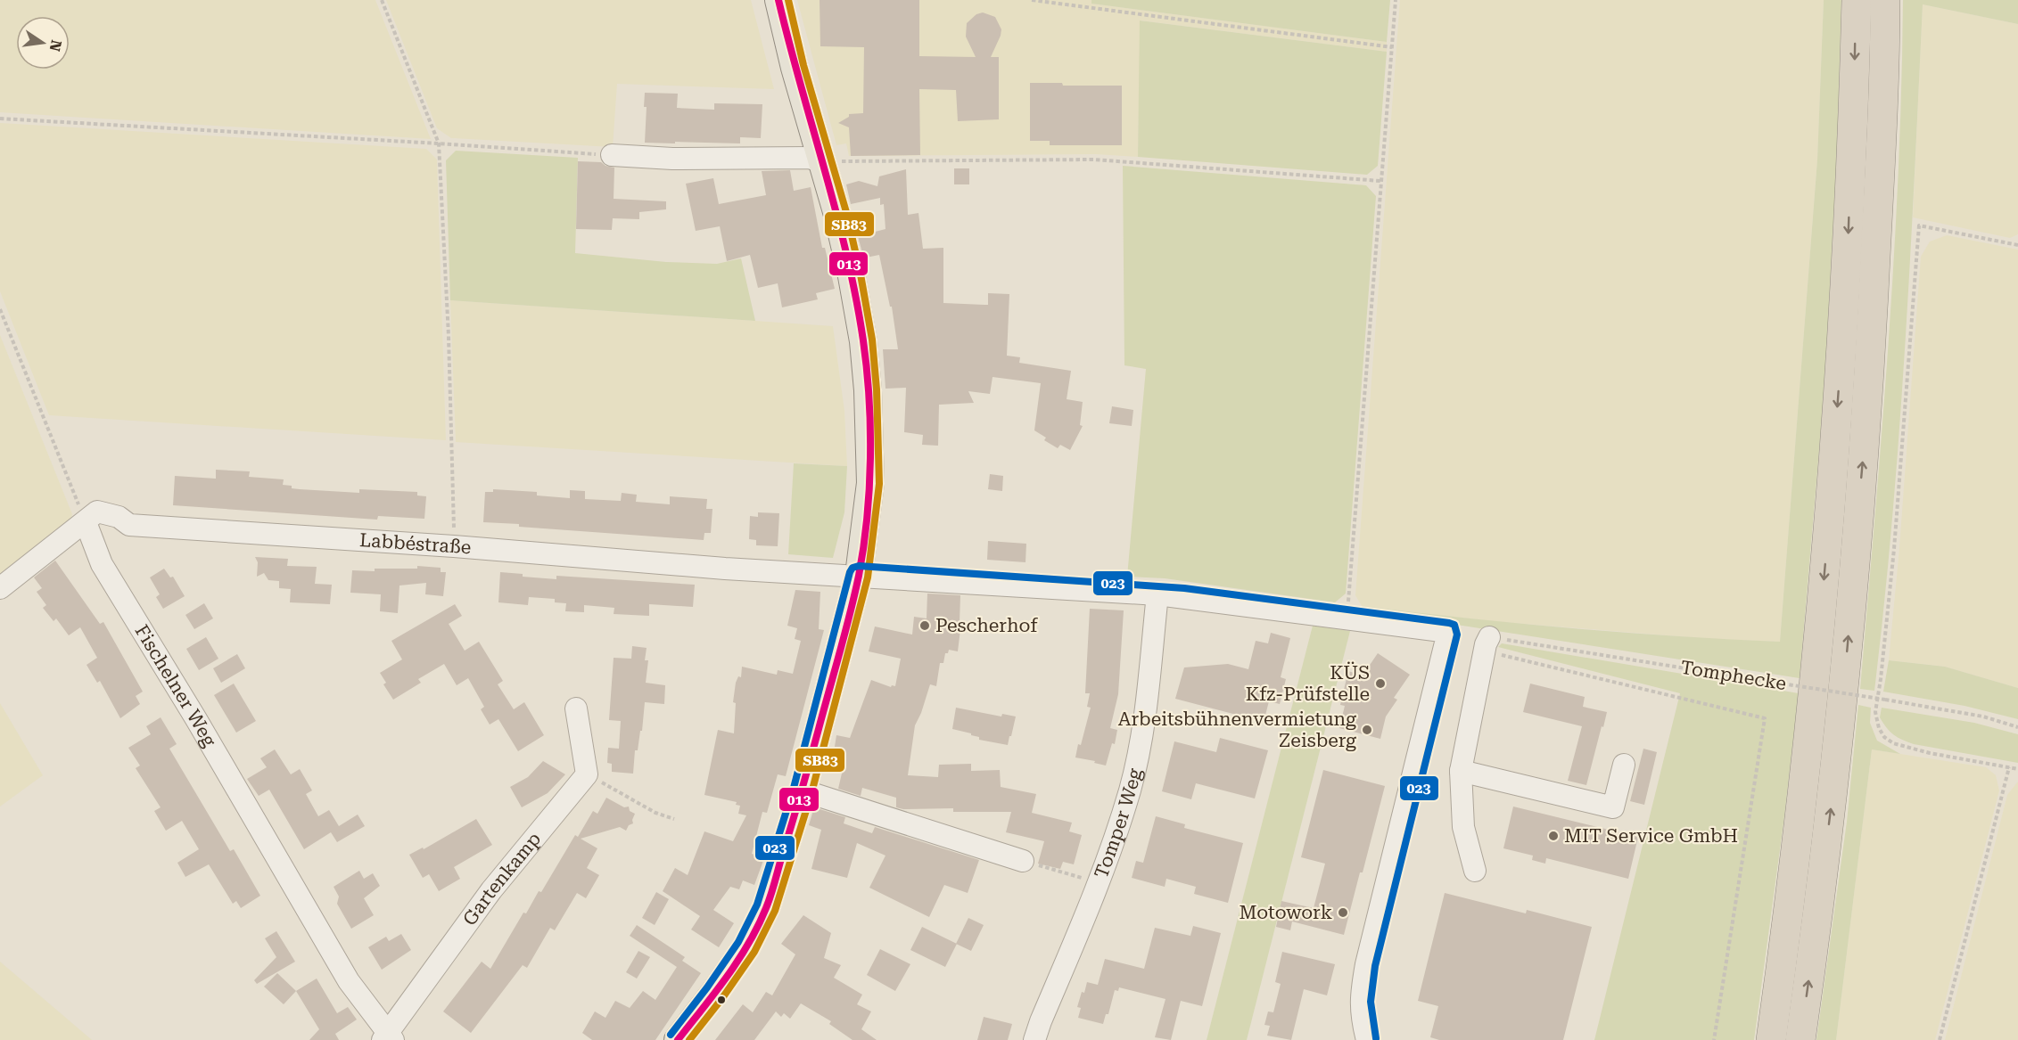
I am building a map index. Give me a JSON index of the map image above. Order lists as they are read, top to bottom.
{
  "streets": {
    "street": [
      "Labbéstraße",
      "Fischelner Weg",
      "Tomper Weg",
      "Gartenkamp"
    ],
    "path": ["Tomphecke"]
  },
  "crossings": [
    ["Labbéstraße", "Fischelner Weg"],
    ["Fischelner Weg", "Gartenkamp"]
  ],
  "places": [
    "Pescherhof",
    "KÜS Kfz-Prüfstelle",
    "Arbeitsbühnenvermietung Zeisberg",
    "MIT Service GmbH",
    "Motowork"
  ],
  "lines": ["transit line 013", "transit line SB83", "transit line 023"],
  "north": "right"
}
